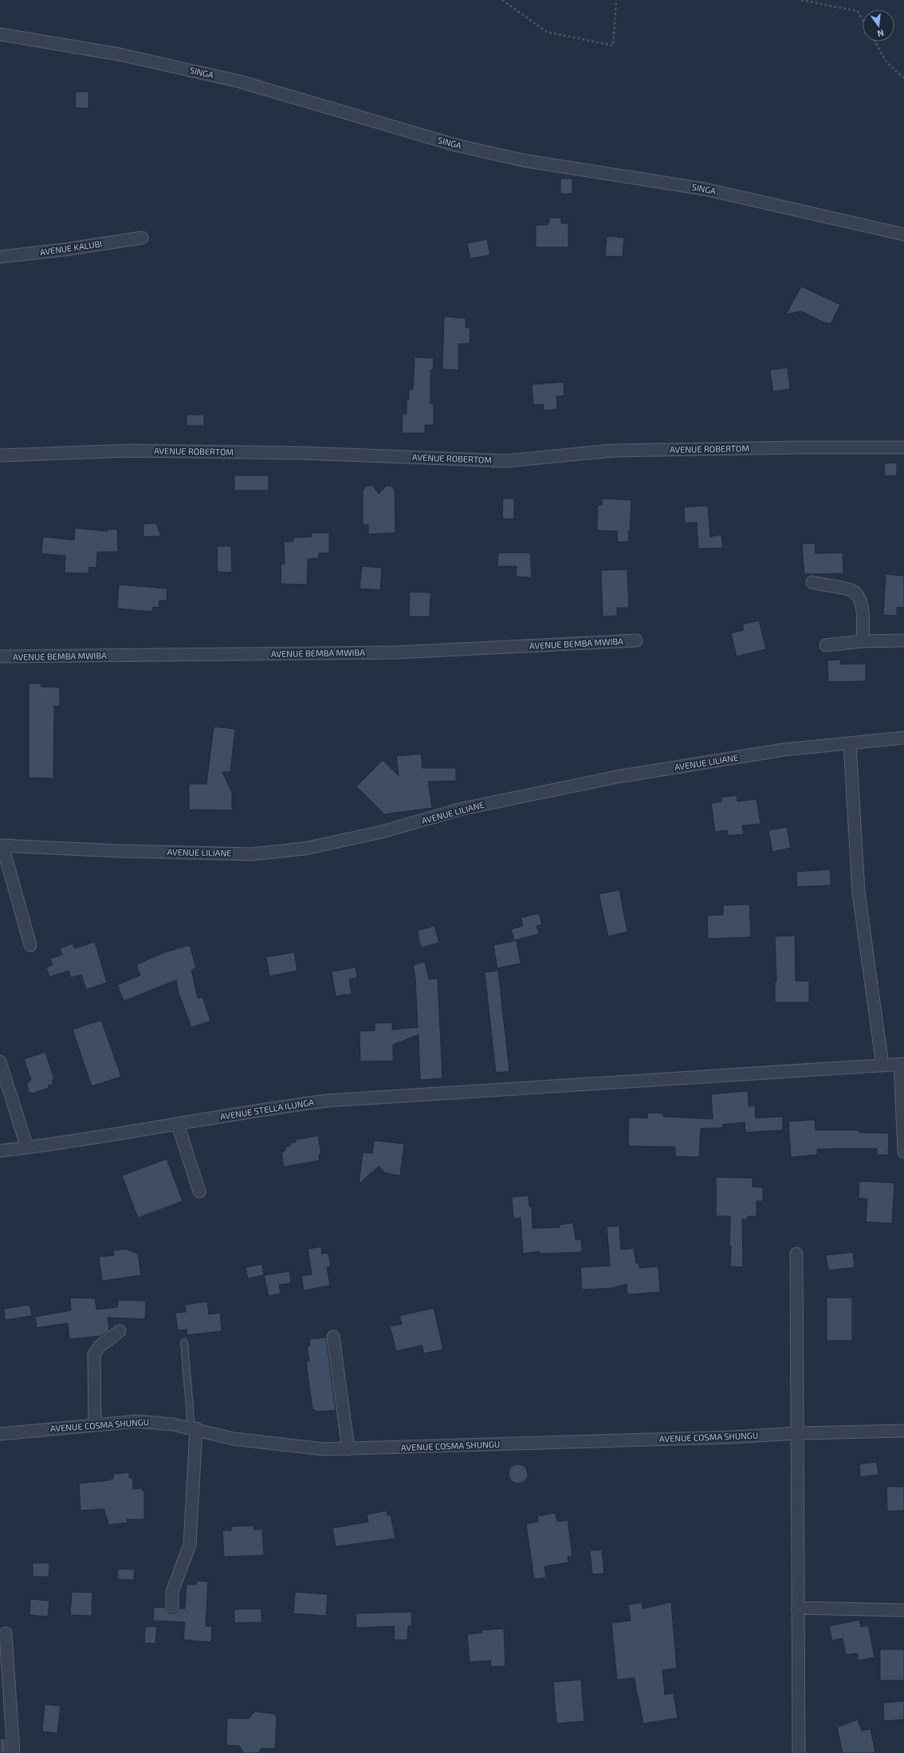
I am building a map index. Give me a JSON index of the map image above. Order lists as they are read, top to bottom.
{
  "streets": {
    "street": [
      "SINGA",
      "AVENUE KALUBI",
      "AVENUE ROBERTOM",
      "AVENUE BEMBA MWIBA",
      "AVENUE LILIANE",
      "AVENUE STELLA ILUNGA",
      "AVENUE COSMA SHUNGU"
    ]
  },
  "north": "bottom"
}
